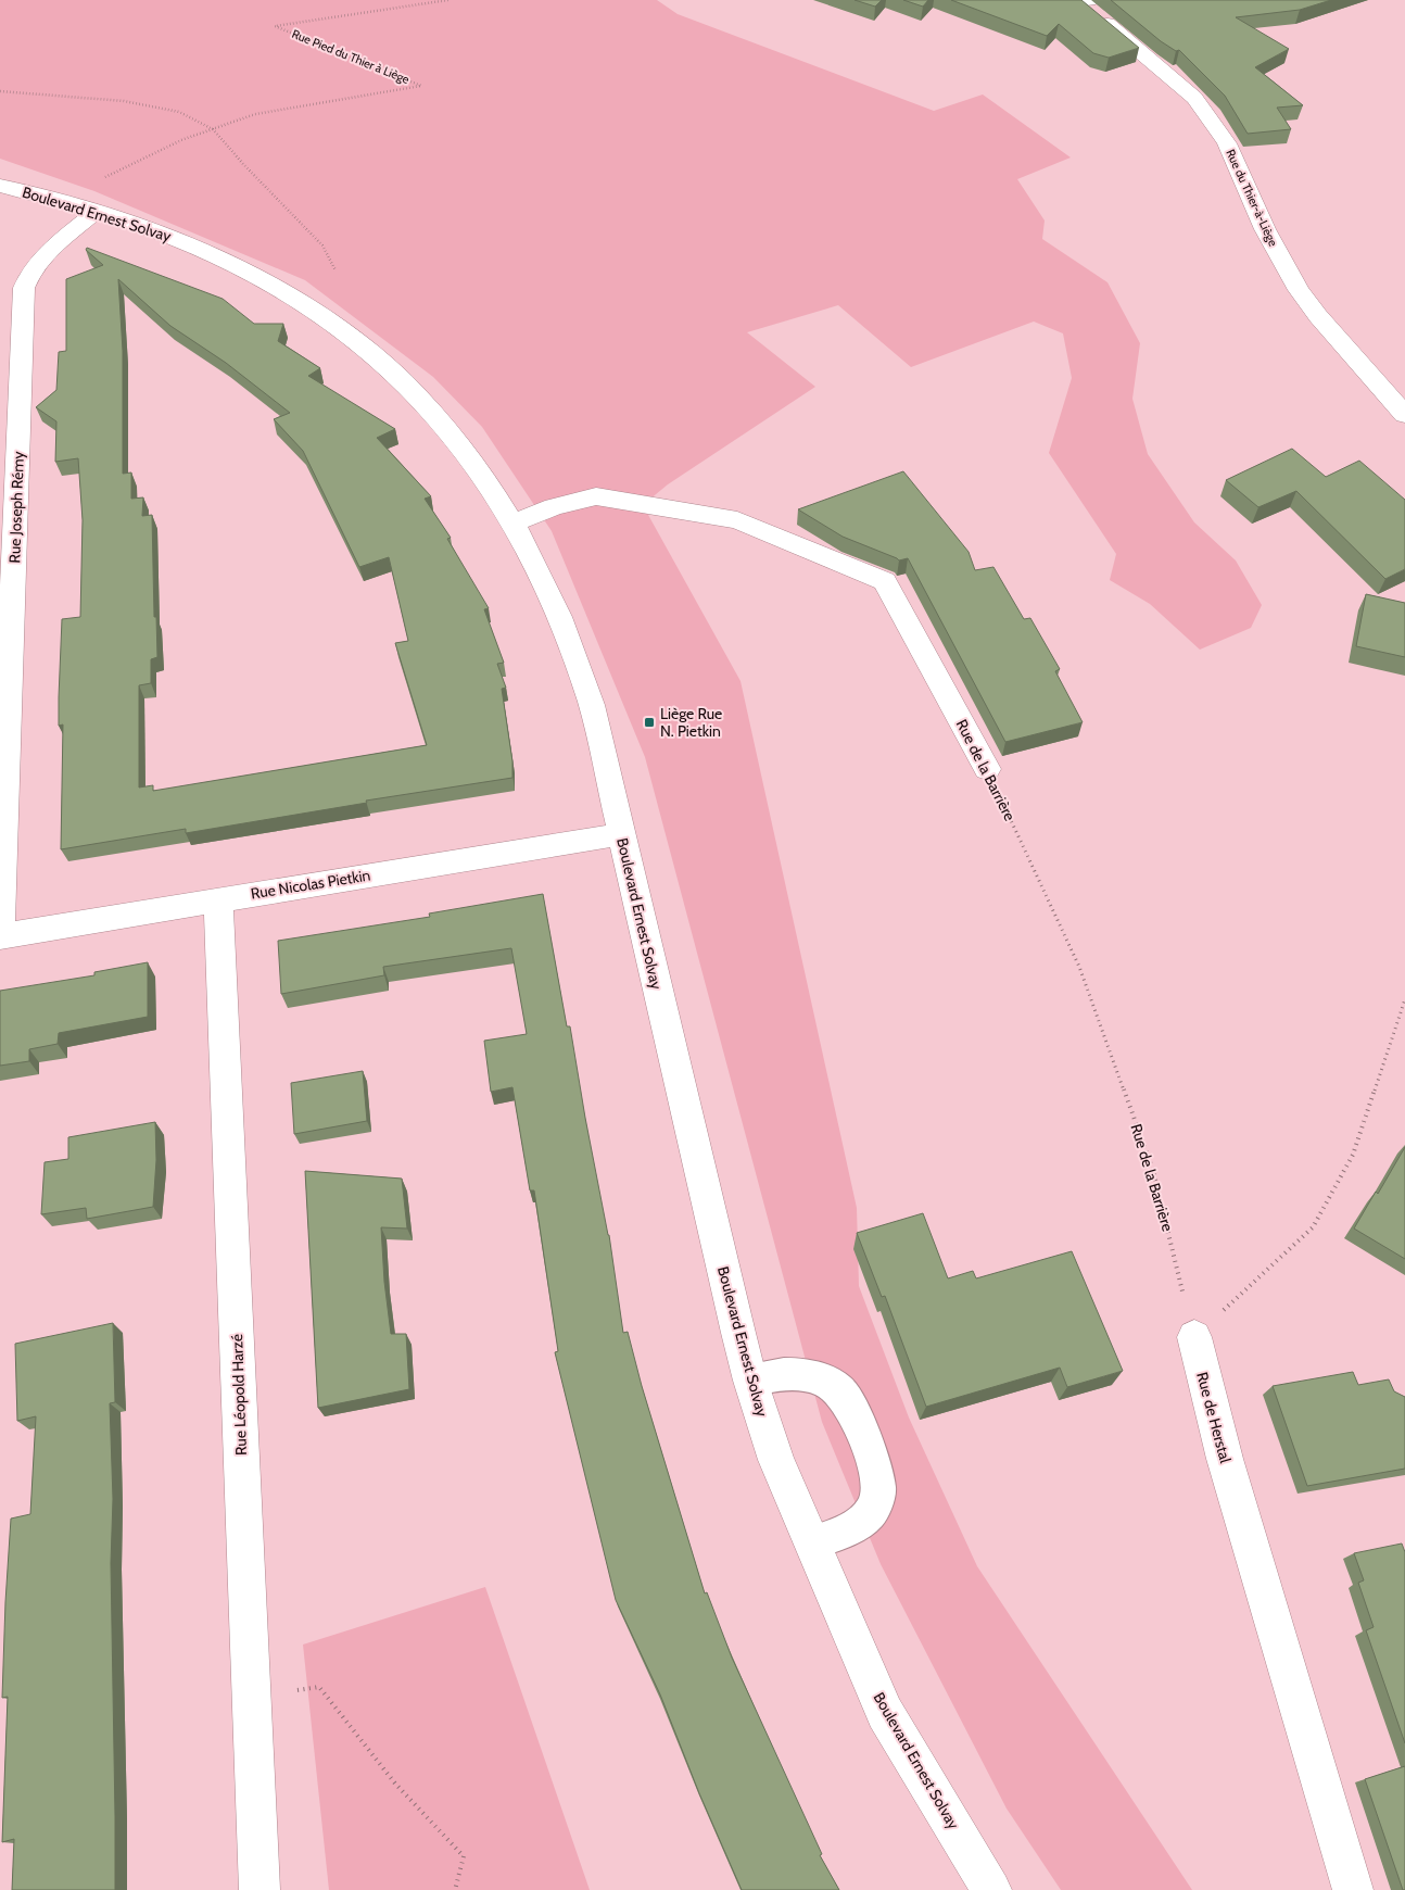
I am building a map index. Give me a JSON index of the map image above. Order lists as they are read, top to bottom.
{
  "streets": {
    "street": [
      "Rue du Thier-à-Liège",
      "Boulevard Ernest Solvay",
      "Rue Joseph Rémy",
      "Rue de la Barrière",
      "Rue Nicolas Pietkin",
      "Rue Léopold Harzé",
      "Rue de Herstal"
    ],
    "path": ["Rue Pied du Thier à Liège"]
  },
  "crossings": [
    ["Boulevard Ernest Solvay", "Rue Joseph Rémy"],
    ["Boulevard Ernest Solvay", "Rue de la Barrière"],
    ["Boulevard Ernest Solvay", "Rue Nicolas Pietkin"],
    ["Rue de la Barrière", "Rue de Herstal"],
    ["Rue Nicolas Pietkin", "Rue Léopold Harzé"]
  ],
  "places": {
    "transit": ["Liège Rue N. Pietkin"]
  }
}
